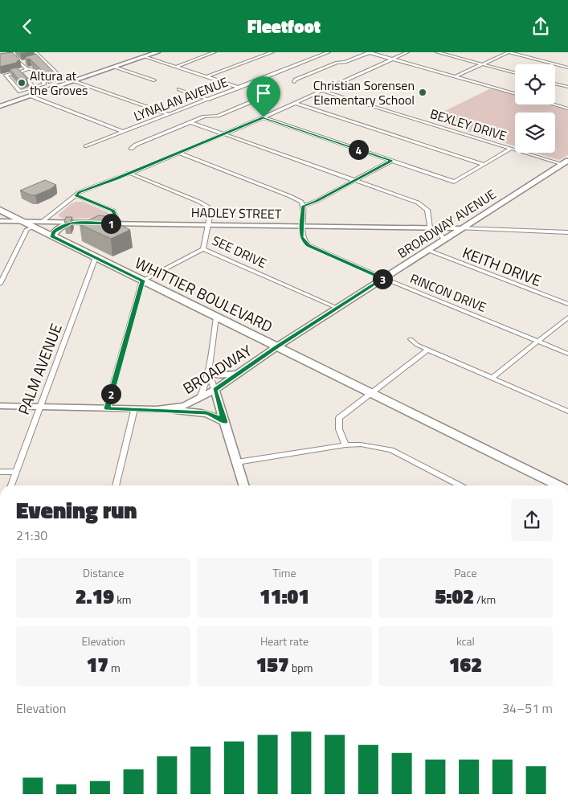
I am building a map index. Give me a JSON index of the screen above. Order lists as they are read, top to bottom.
{
  "streets": {
    "main road": ["WHITTIER BOULEVARD"],
    "street": [
      "LYNALAN AVENUE",
      "BEXLEY DRIVE",
      "HADLEY STREET",
      "BROADWAY AVENUE",
      "SEE DRIVE",
      "KEITH DRIVE",
      "RINCON DRIVE",
      "PALM AVENUE",
      "BROADWAY"
    ]
  },
  "crossings": [
    ["BEXLEY DRIVE", "BROADWAY AVENUE"],
    ["HADLEY STREET", "BROADWAY AVENUE"],
    ["HADLEY STREET", "SEE DRIVE"],
    ["HADLEY STREET", "RINCON DRIVE"],
    ["HADLEY STREET", "WHITTIER BOULEVARD"],
    ["BROADWAY AVENUE", "SEE DRIVE"],
    ["BROADWAY AVENUE", "KEITH DRIVE"],
    ["BROADWAY AVENUE", "RINCON DRIVE"],
    ["BROADWAY AVENUE", "WHITTIER BOULEVARD"],
    ["BROADWAY AVENUE", "BROADWAY"],
    ["WHITTIER BOULEVARD", "PALM AVENUE"],
    ["WHITTIER BOULEVARD", "BROADWAY"],
    ["PALM AVENUE", "BROADWAY"]
  ],
  "places": ["Altura at the Groves", "Christian Sorensen Elementary School"],
  "page": {
    "header": "Fleetfoot",
    "pins": [
      "4",
      "1",
      "3",
      "2"
    ],
    "heading": ["Evening run", "21:30"],
    "stats": [
      ["Distance", "2.19 km"],
      ["Time", "11:01"],
      ["Pace", "5:02 /km"],
      ["Elevation", "17 m"],
      ["Heart rate", "157 bpm"],
      ["kcal", "162"]
    ],
    "chart": ["Elevation", "34–51 m"]
  }
}
